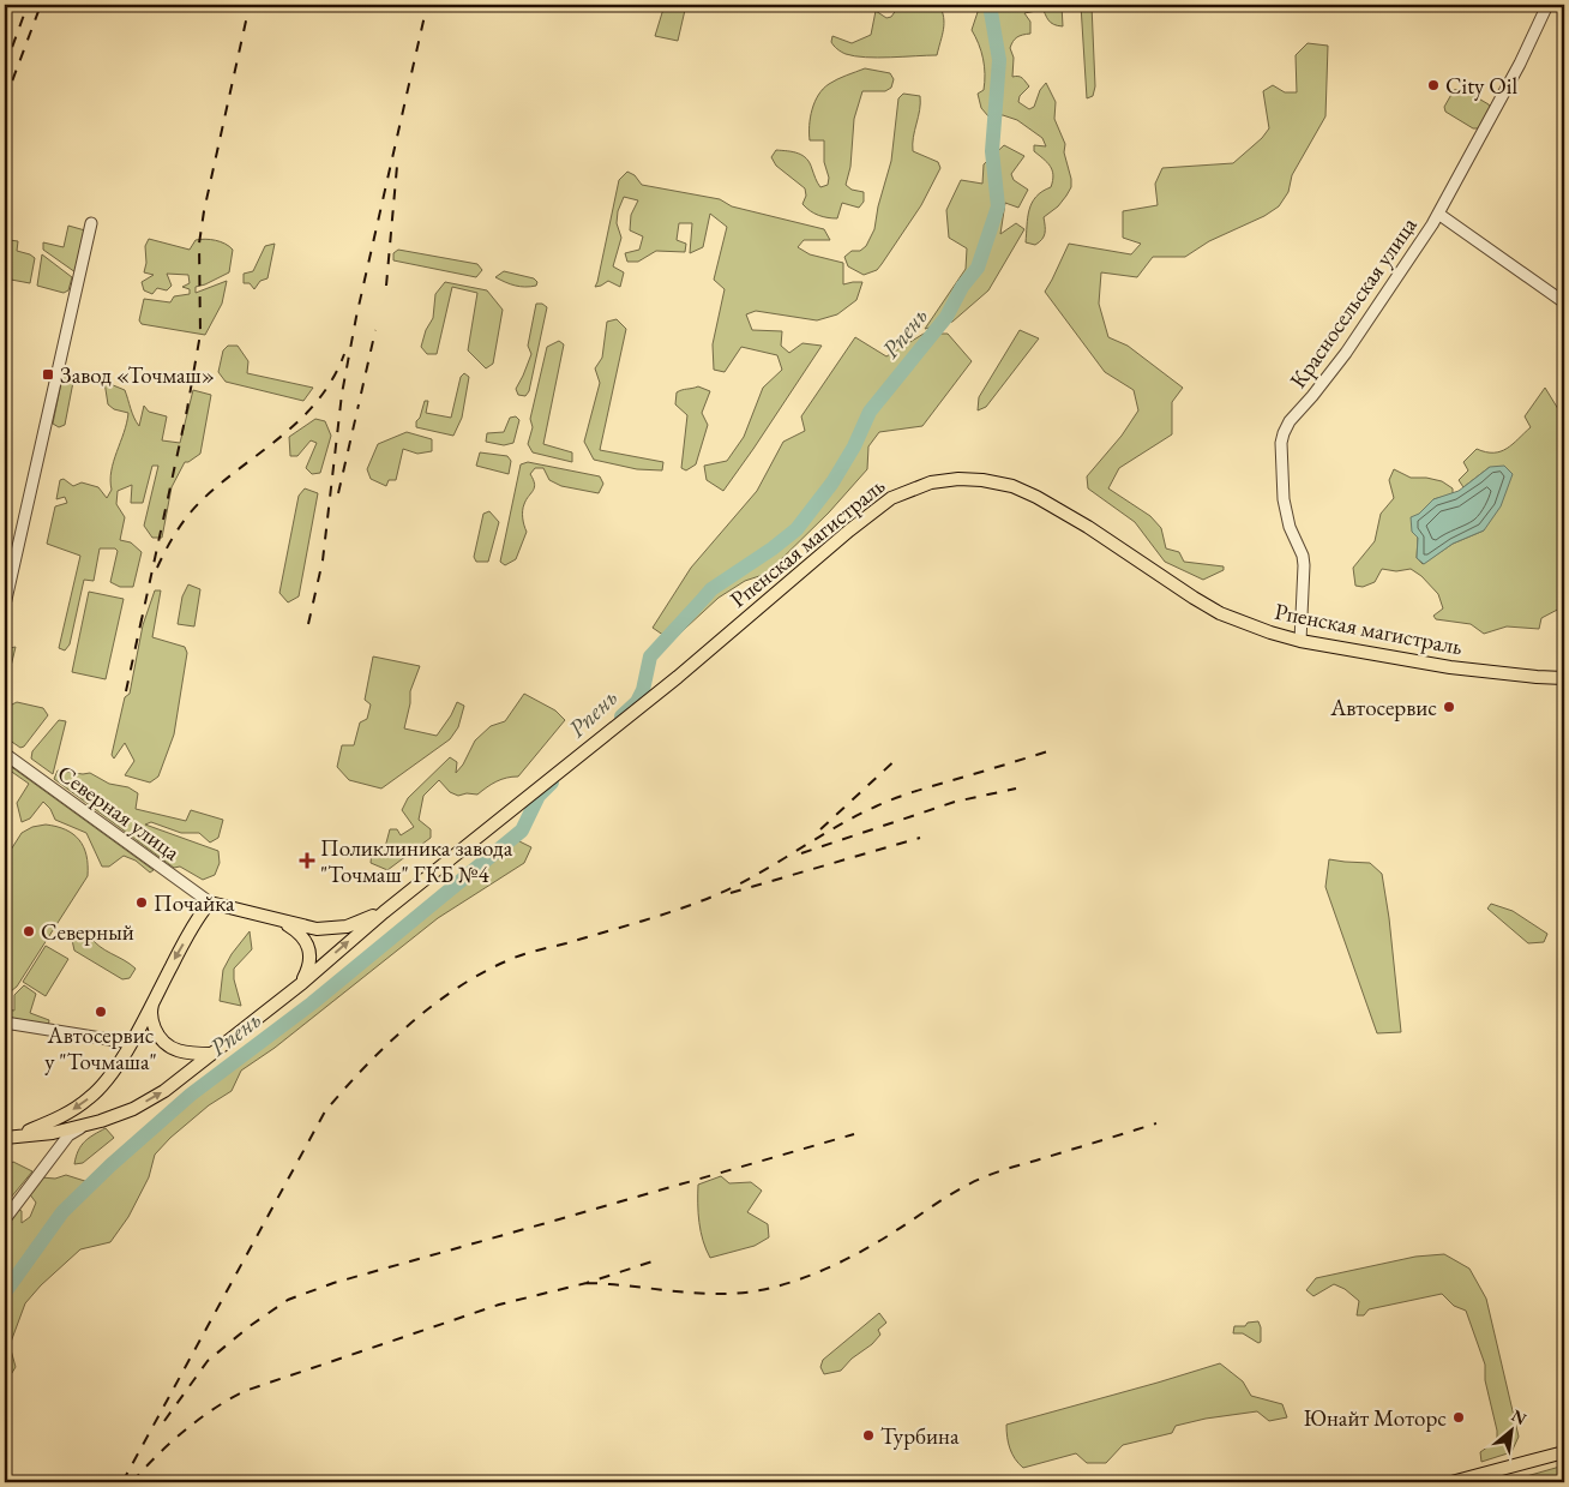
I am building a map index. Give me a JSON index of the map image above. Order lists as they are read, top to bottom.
{
  "streets": {
    "main road": ["Рпенская магистраль"],
    "street": ["Красносельская улица", "Северная улица"]
  },
  "crossings": [
    ["Красносельская улица", "Рпенская магистраль"],
    ["Рпенская магистраль", "Северная улица"]
  ],
  "water": ["Рпень"],
  "places": {
    "other": [
      "City Oil",
      "Автосервис",
      "Почайка",
      "Северный",
      "Автосервис у \"Точмаша\"",
      "Юнайт Моторс",
      "Турбина"
    ],
    "transit": ["Завод «Точмаш»"],
    "health": ["Поликлиника завода \"Точмаш\" ГКБ №4"]
  },
  "north": "top right"
}
